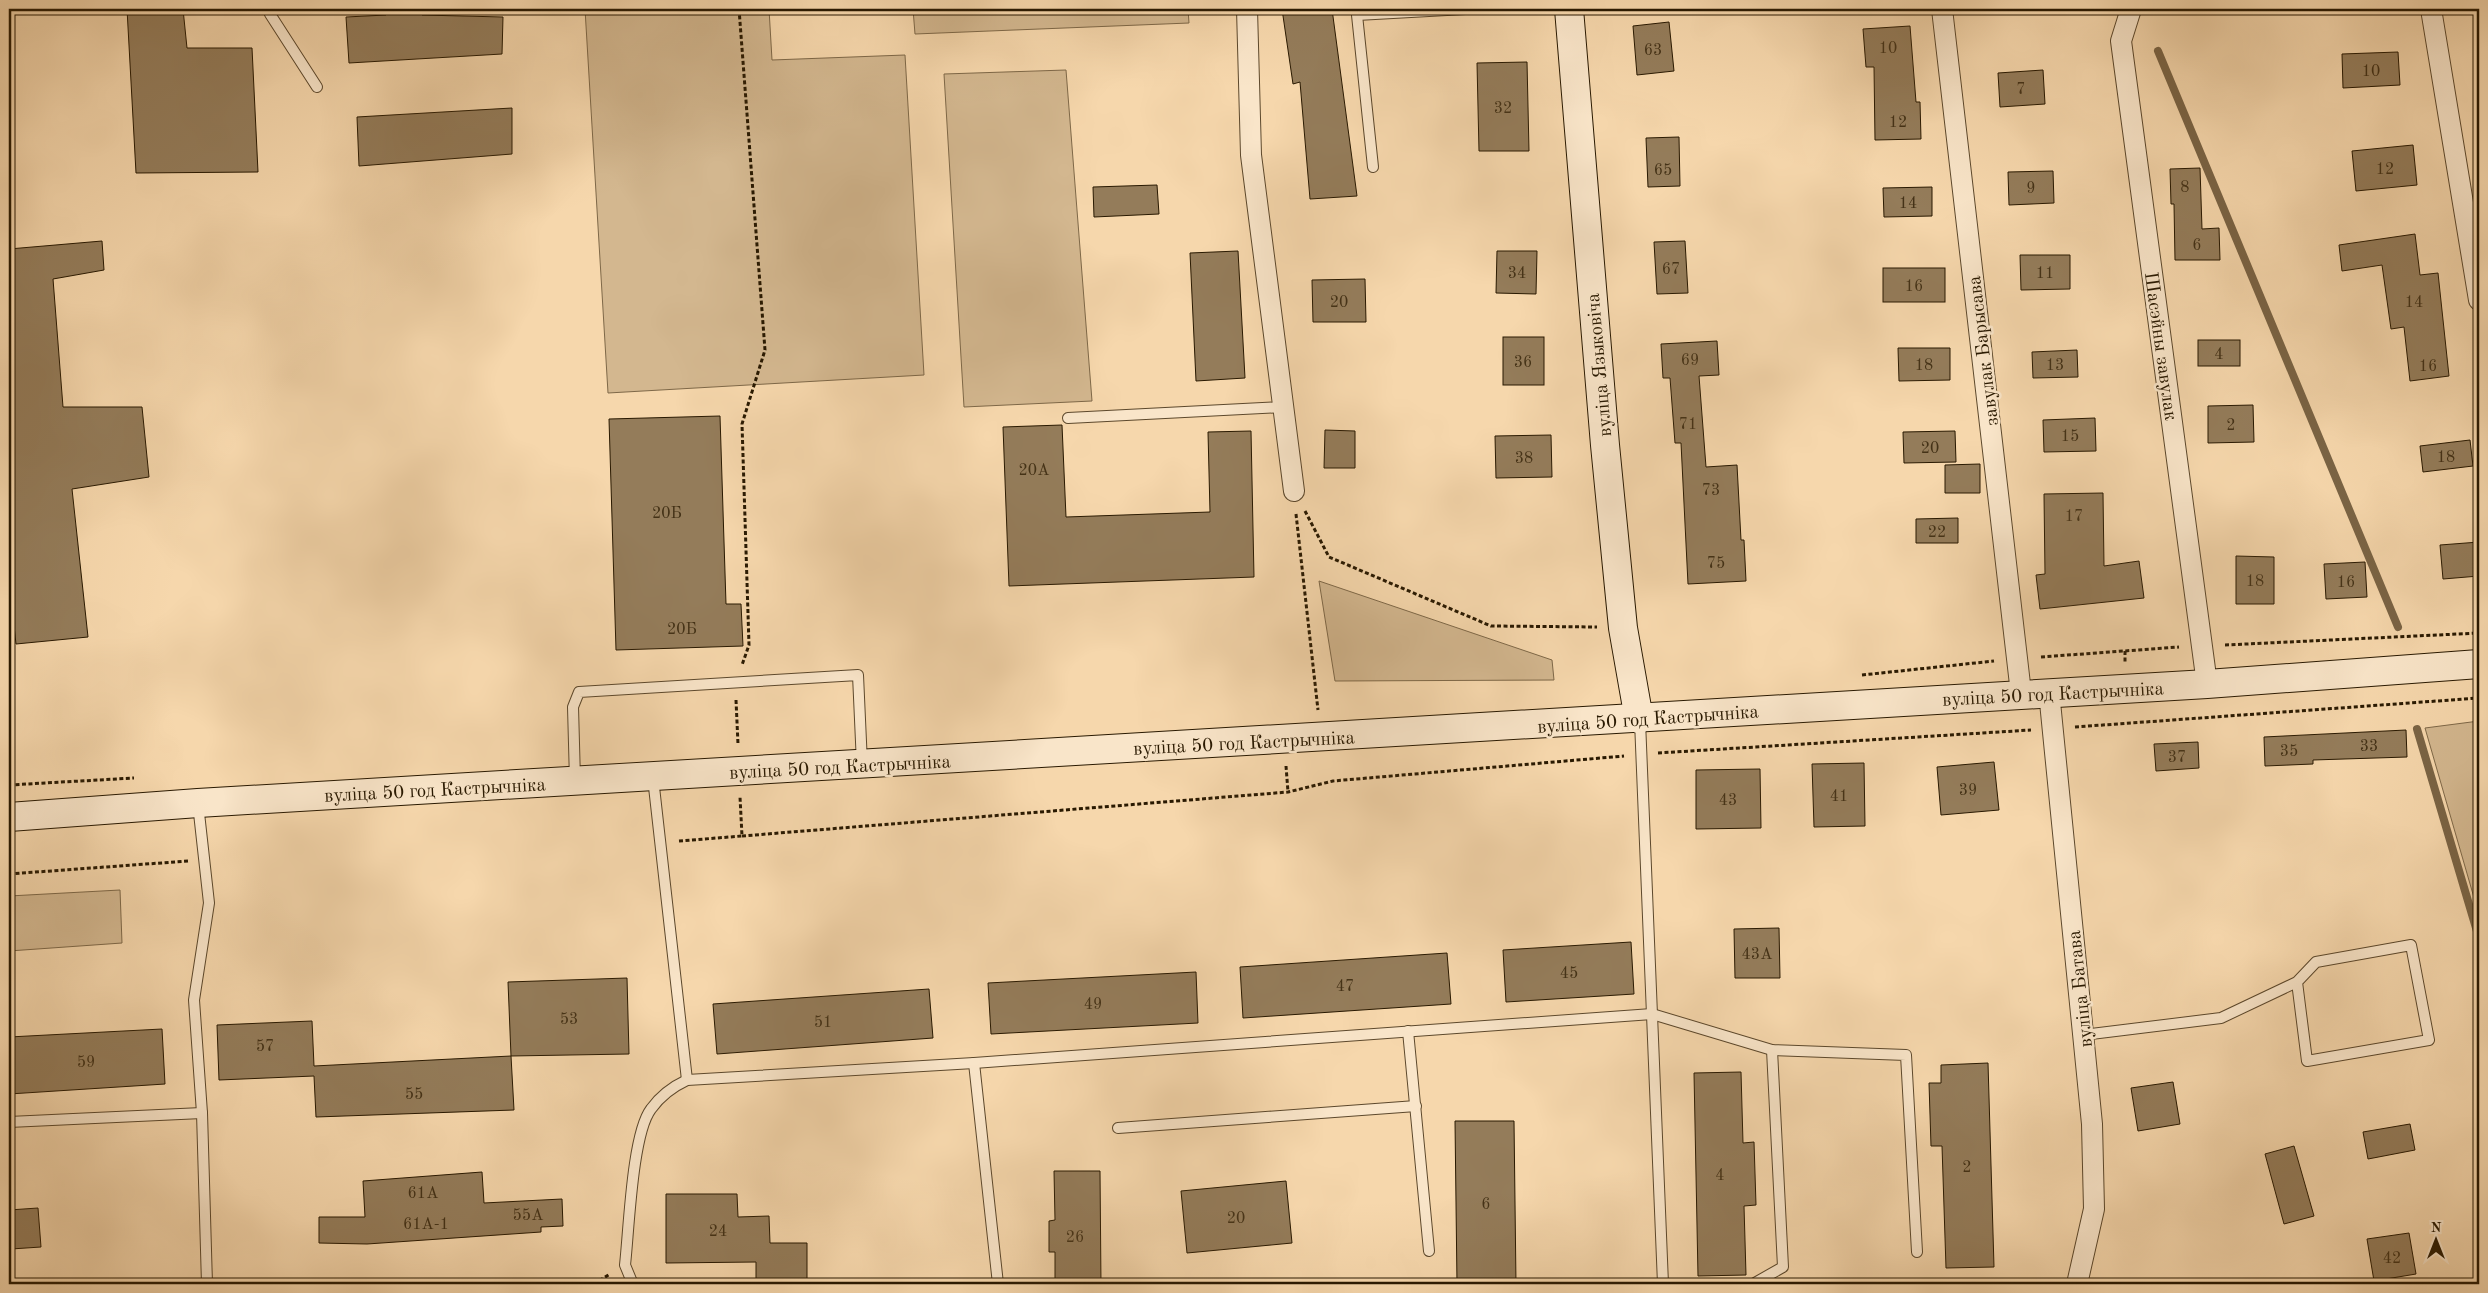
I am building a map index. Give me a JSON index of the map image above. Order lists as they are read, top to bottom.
{
  "streets": {
    "main road": ["вуліца Языковіча", "вуліца 50 год Кастрычніка"],
    "street": ["Шасэйны завулак", "завулак Барысава", "вуліца Батава"]
  },
  "crossings": [
    ["Шасэйны завулак", "вуліца 50 год Кастрычніка"],
    ["завулак Барысава", "вуліца 50 год Кастрычніка"],
    ["вуліца Языковіча", "вуліца 50 год Кастрычніка"],
    ["вуліца 50 год Кастрычніка", "вуліца Батава"]
  ],
  "house_numbers": [
    "10",
    "63",
    "10",
    "7",
    "32",
    "12",
    "12",
    "65",
    "8",
    "9",
    "14",
    "6",
    "67",
    "34",
    "11",
    "16",
    "20",
    "14",
    "4",
    "69",
    "36",
    "18",
    "13",
    "16",
    "71",
    "2",
    "15",
    "20",
    "18",
    "38",
    "20А",
    "73",
    "20Б",
    "17",
    "22",
    "75",
    "18",
    "16",
    "20Б",
    "33",
    "35",
    "37",
    "39",
    "41",
    "43",
    "43А",
    "45",
    "47",
    "49",
    "53",
    "51",
    "57",
    "59",
    "55",
    "2",
    "4",
    "61А",
    "6",
    "55А",
    "20",
    "61А-1",
    "24",
    "26",
    "42"
  ],
  "north": "top"
}
